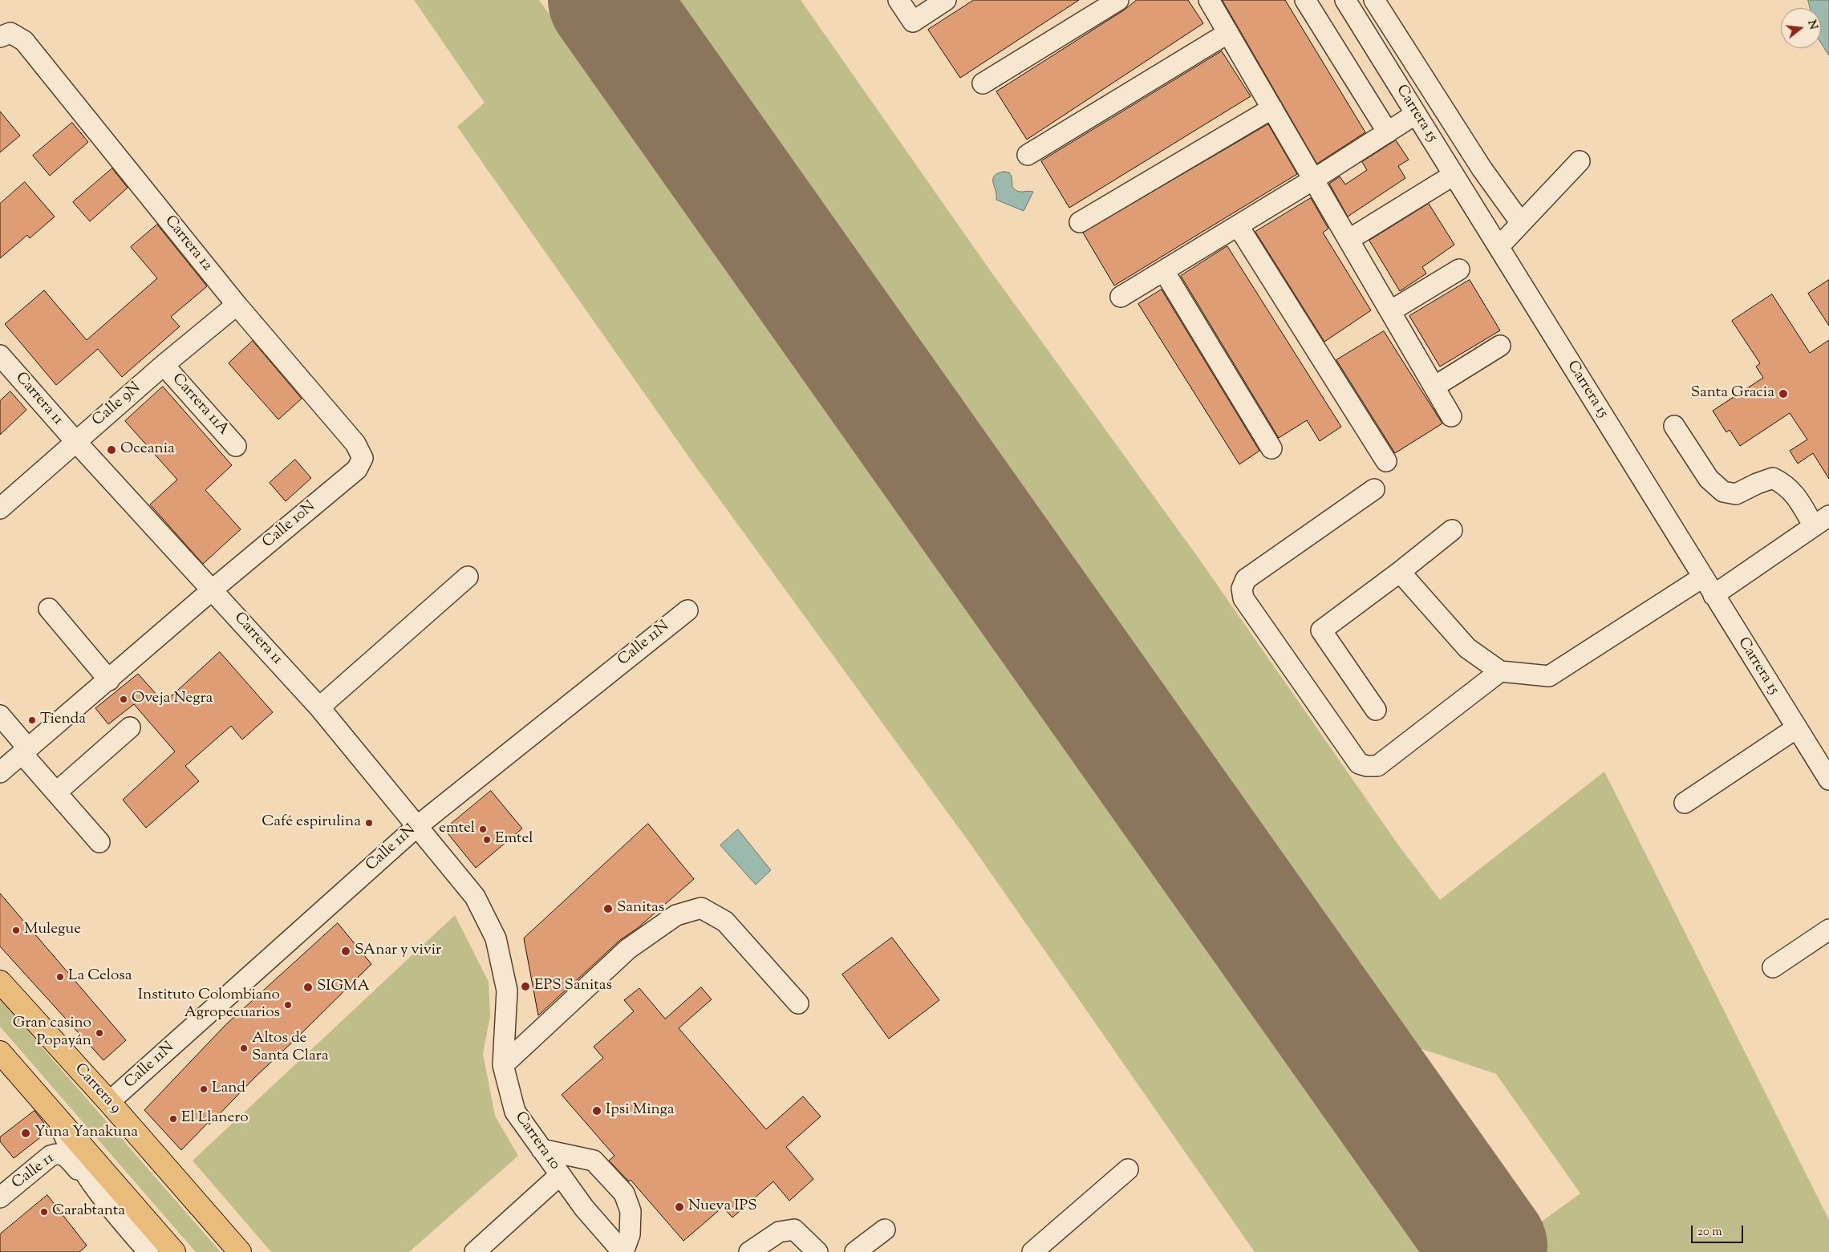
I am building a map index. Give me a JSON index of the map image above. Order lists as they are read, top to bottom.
{
  "streets": {
    "main road": ["Carrera 9"],
    "street": [
      "Carrera 15",
      "Carrera 12",
      "Carrera 11",
      "Calle 9N",
      "Carrera 11A",
      "Calle 10N",
      "Calle 11N",
      "Carrera 10",
      "Calle 11"
    ]
  },
  "crossings": [
    ["Carrera 12", "Calle 9N"],
    ["Carrera 12", "Calle 10N"],
    ["Carrera 11", "Calle 9N"],
    ["Carrera 11", "Calle 10N"],
    ["Carrera 11", "Calle 11N"],
    ["Carrera 11", "Carrera 10"],
    ["Calle 9N", "Carrera 11A"],
    ["Calle 11N", "Carrera 9"]
  ],
  "places": [
    "Santa Gracia",
    "Oceania",
    "Oveja Negra",
    "Tienda",
    "Café espirulina",
    "emtel",
    "Emtel",
    "Sanitas",
    "Mulegue",
    "SAnar y vivir",
    "La Celosa",
    "EPS Sanitas",
    "SIGMA",
    "Instituto Colombiano Agropecuarios",
    "Gran casino Popayán",
    "Altos de Santa Clara",
    "Land",
    "Ipsi Minga",
    "El Llanero",
    "Yuna Yanakuna",
    "Nueva IPS",
    "Carabtanta"
  ],
  "scale_bar": "20 m",
  "north": "right"
}
